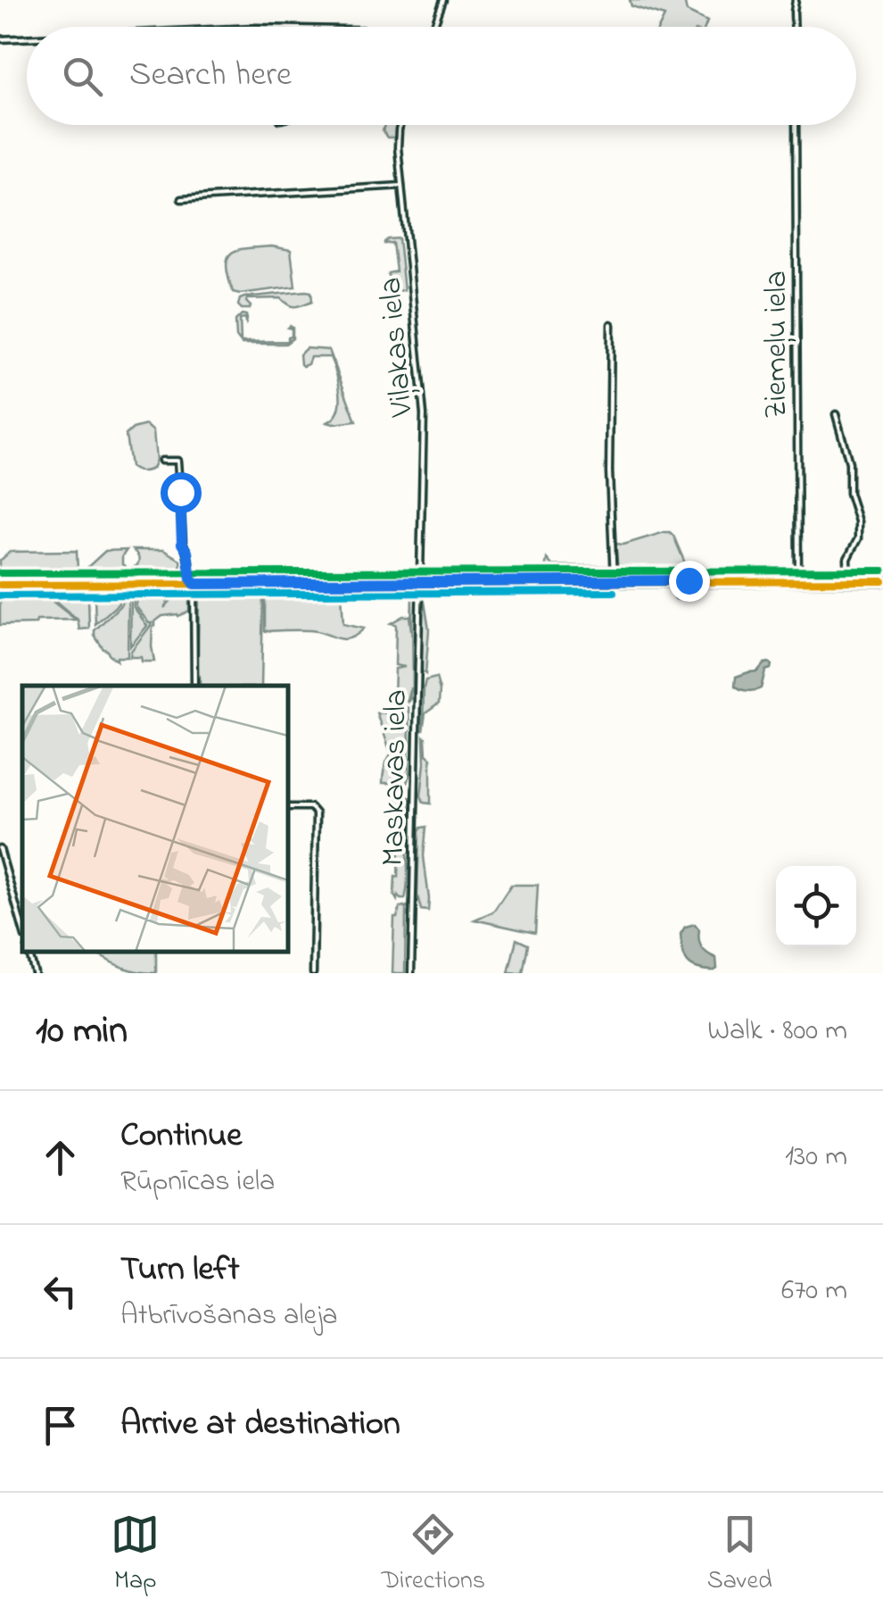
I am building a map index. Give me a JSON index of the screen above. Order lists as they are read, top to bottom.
{
  "streets": {
    "street": ["Ziemeļu iela", "Viļakas iela", "Maskavas iela"]
  },
  "crossings": [
    ["Viļakas iela", "Maskavas iela"]
  ],
  "page": {
    "search": "Search here",
    "heading": ["10 min", "Walk · 800 m"],
    "list": [
      ["Continue", "Rūpnīcas iela", "130 m"],
      ["Turn left", "Atbrīvošanas aleja", "670 m"],
      "Arrive at destination"
    ],
    "nav": ["Map", "Directions", "Saved"]
  }
}
